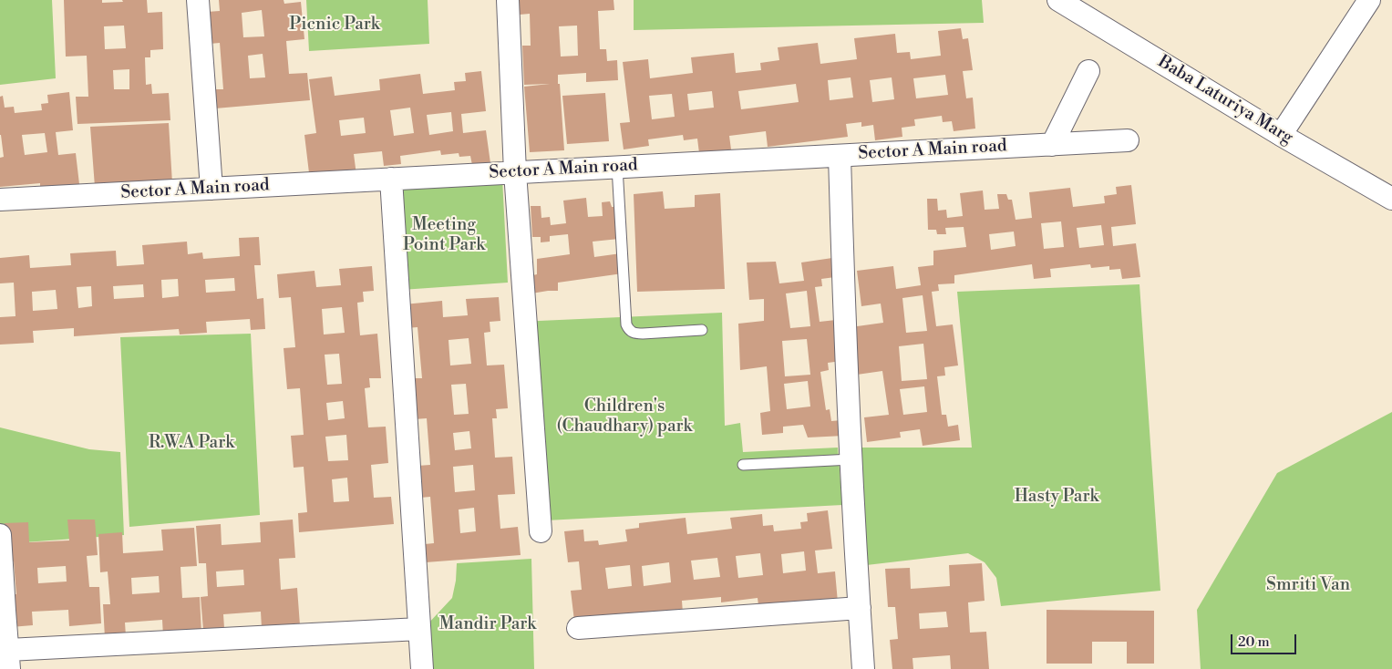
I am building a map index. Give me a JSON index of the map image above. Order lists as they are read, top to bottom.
{
  "streets": {
    "street": ["Baba Laturiya Marg", "Sector A Main road"]
  },
  "parks": [
    "Picnic Park",
    "Meeting Point Park",
    "Children's (Chaudhary) park",
    "R.W.A Park",
    "Hasty Park",
    "Smriti Van",
    "Mandir Park"
  ],
  "scale_bar": "20 m"
}
